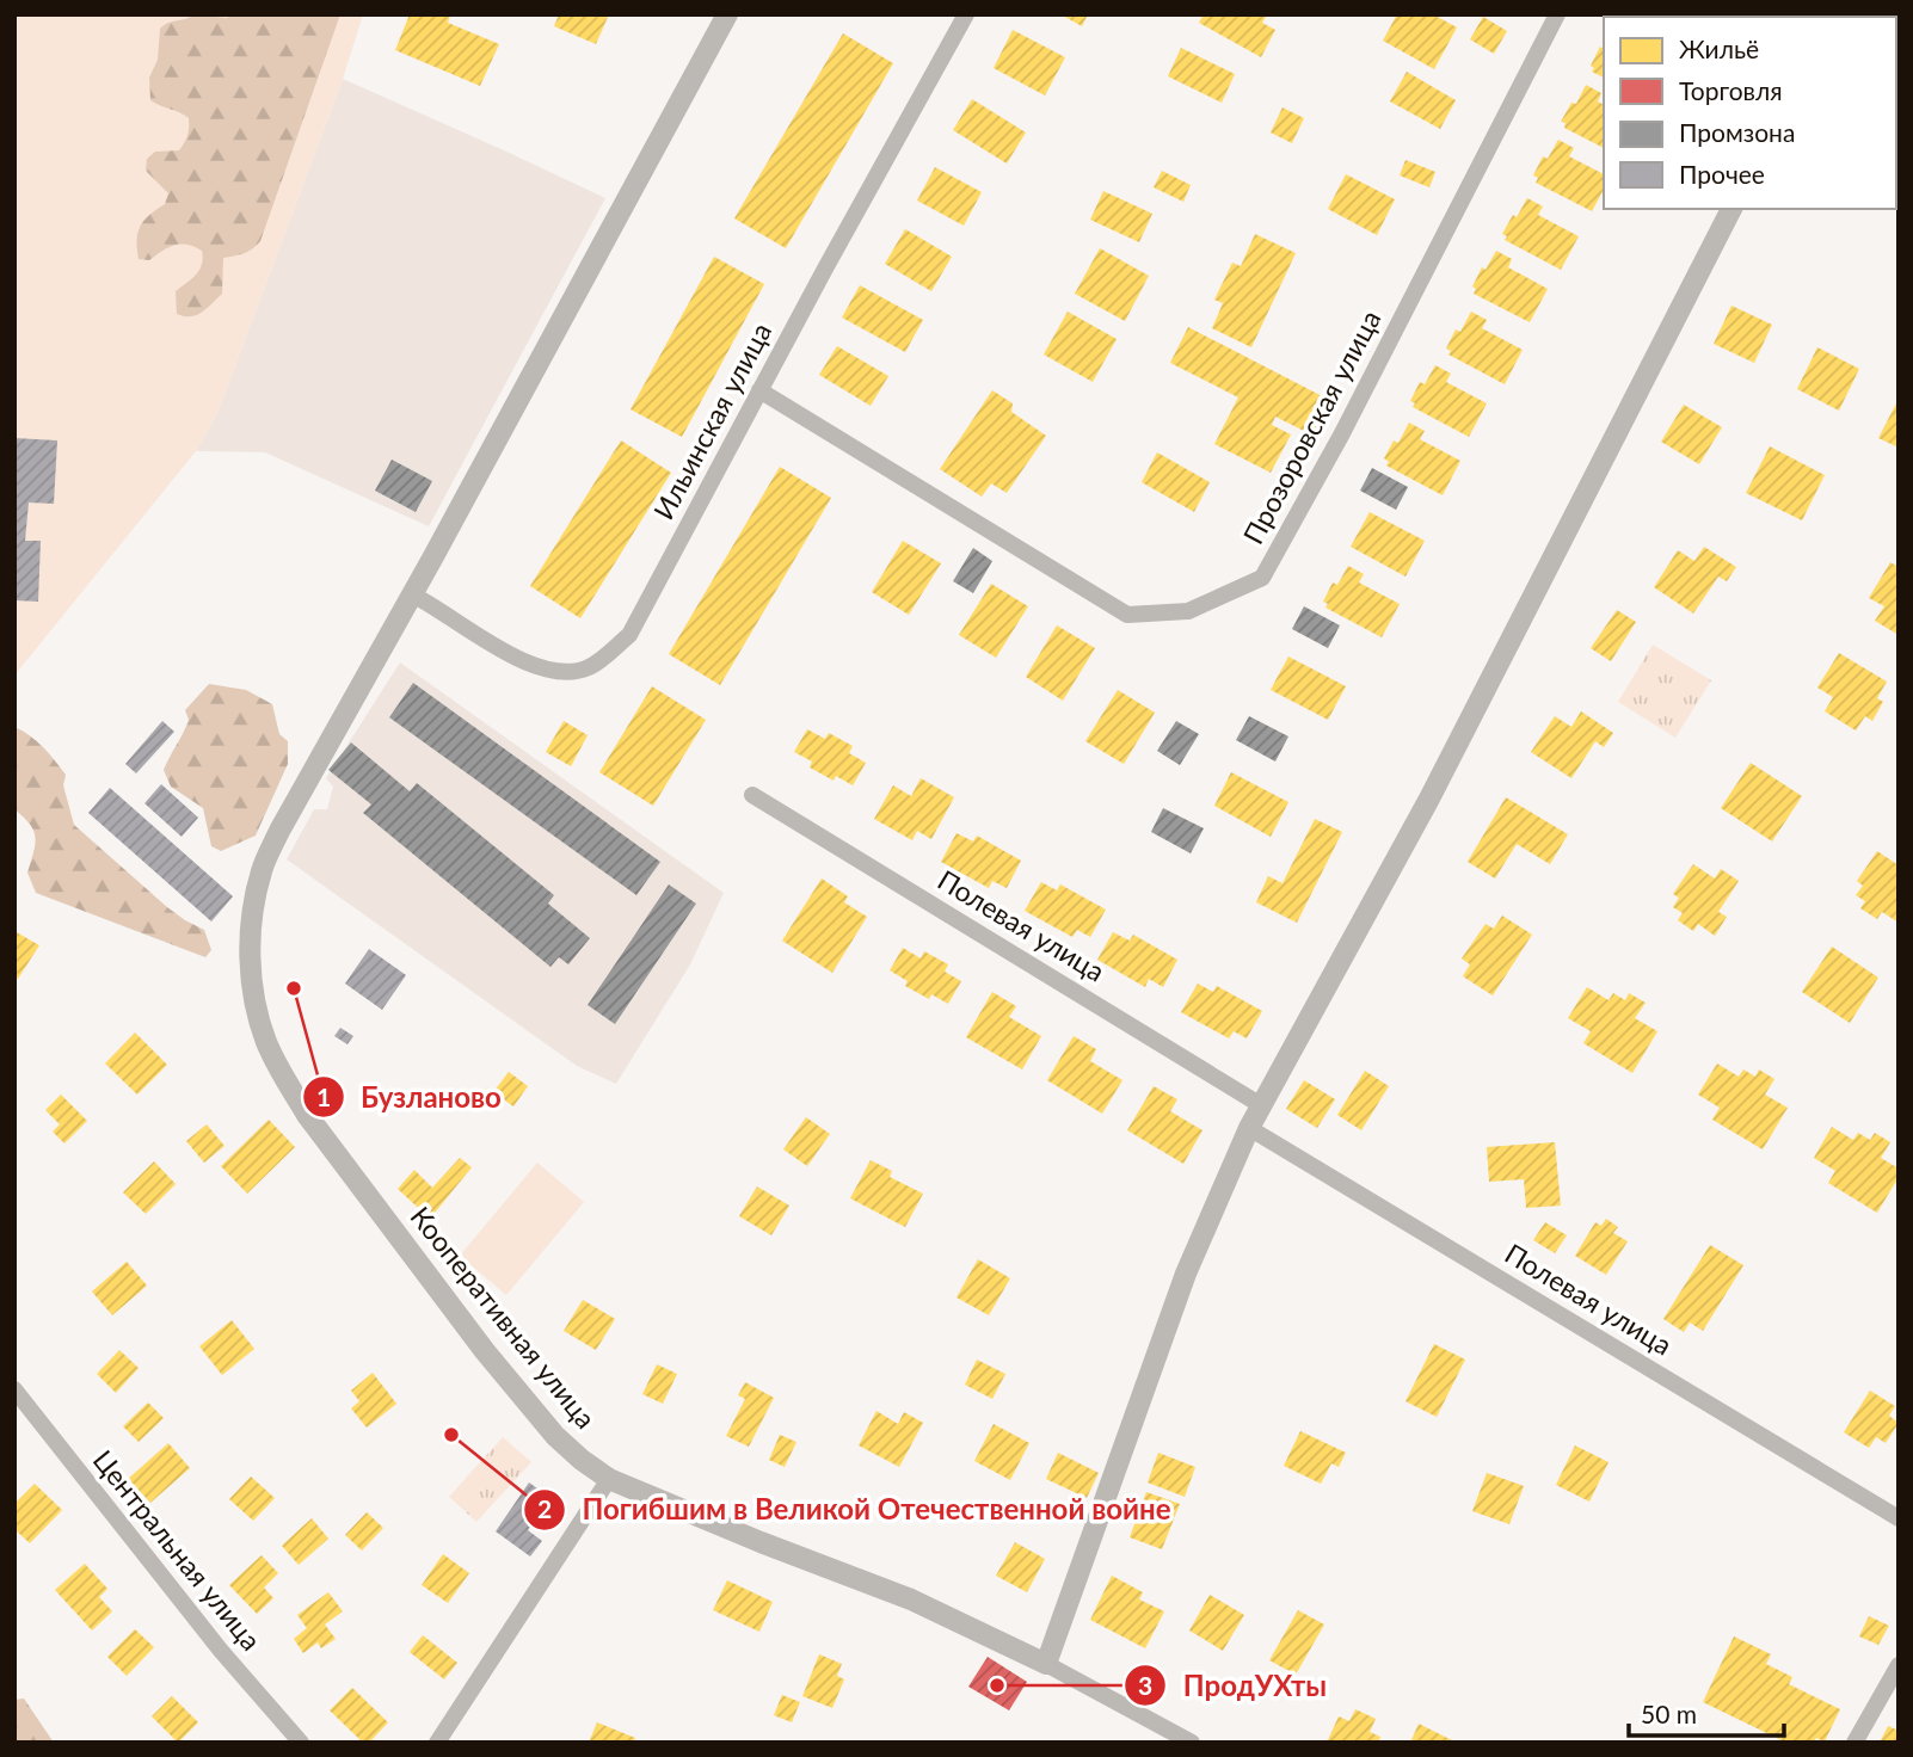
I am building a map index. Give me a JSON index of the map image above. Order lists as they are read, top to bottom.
{
  "streets": {
    "street": [
      "Ильинская улица",
      "Прозоровская улица",
      "Полевая улица",
      "Кооперативная улица",
      "Центральная улица"
    ]
  },
  "crossings": [
    ["Ильинская улица", "Прозоровская улица"],
    ["Ильинская улица", "Кооперативная улица"]
  ],
  "places": ["Бузланово", "Погибшим в Великой Отечественной войне", "ПродУХты"],
  "legend": [
    "Жильё",
    "Торговля",
    "Промзона",
    "Прочее"
  ],
  "scale_bar": "50 m"
}
